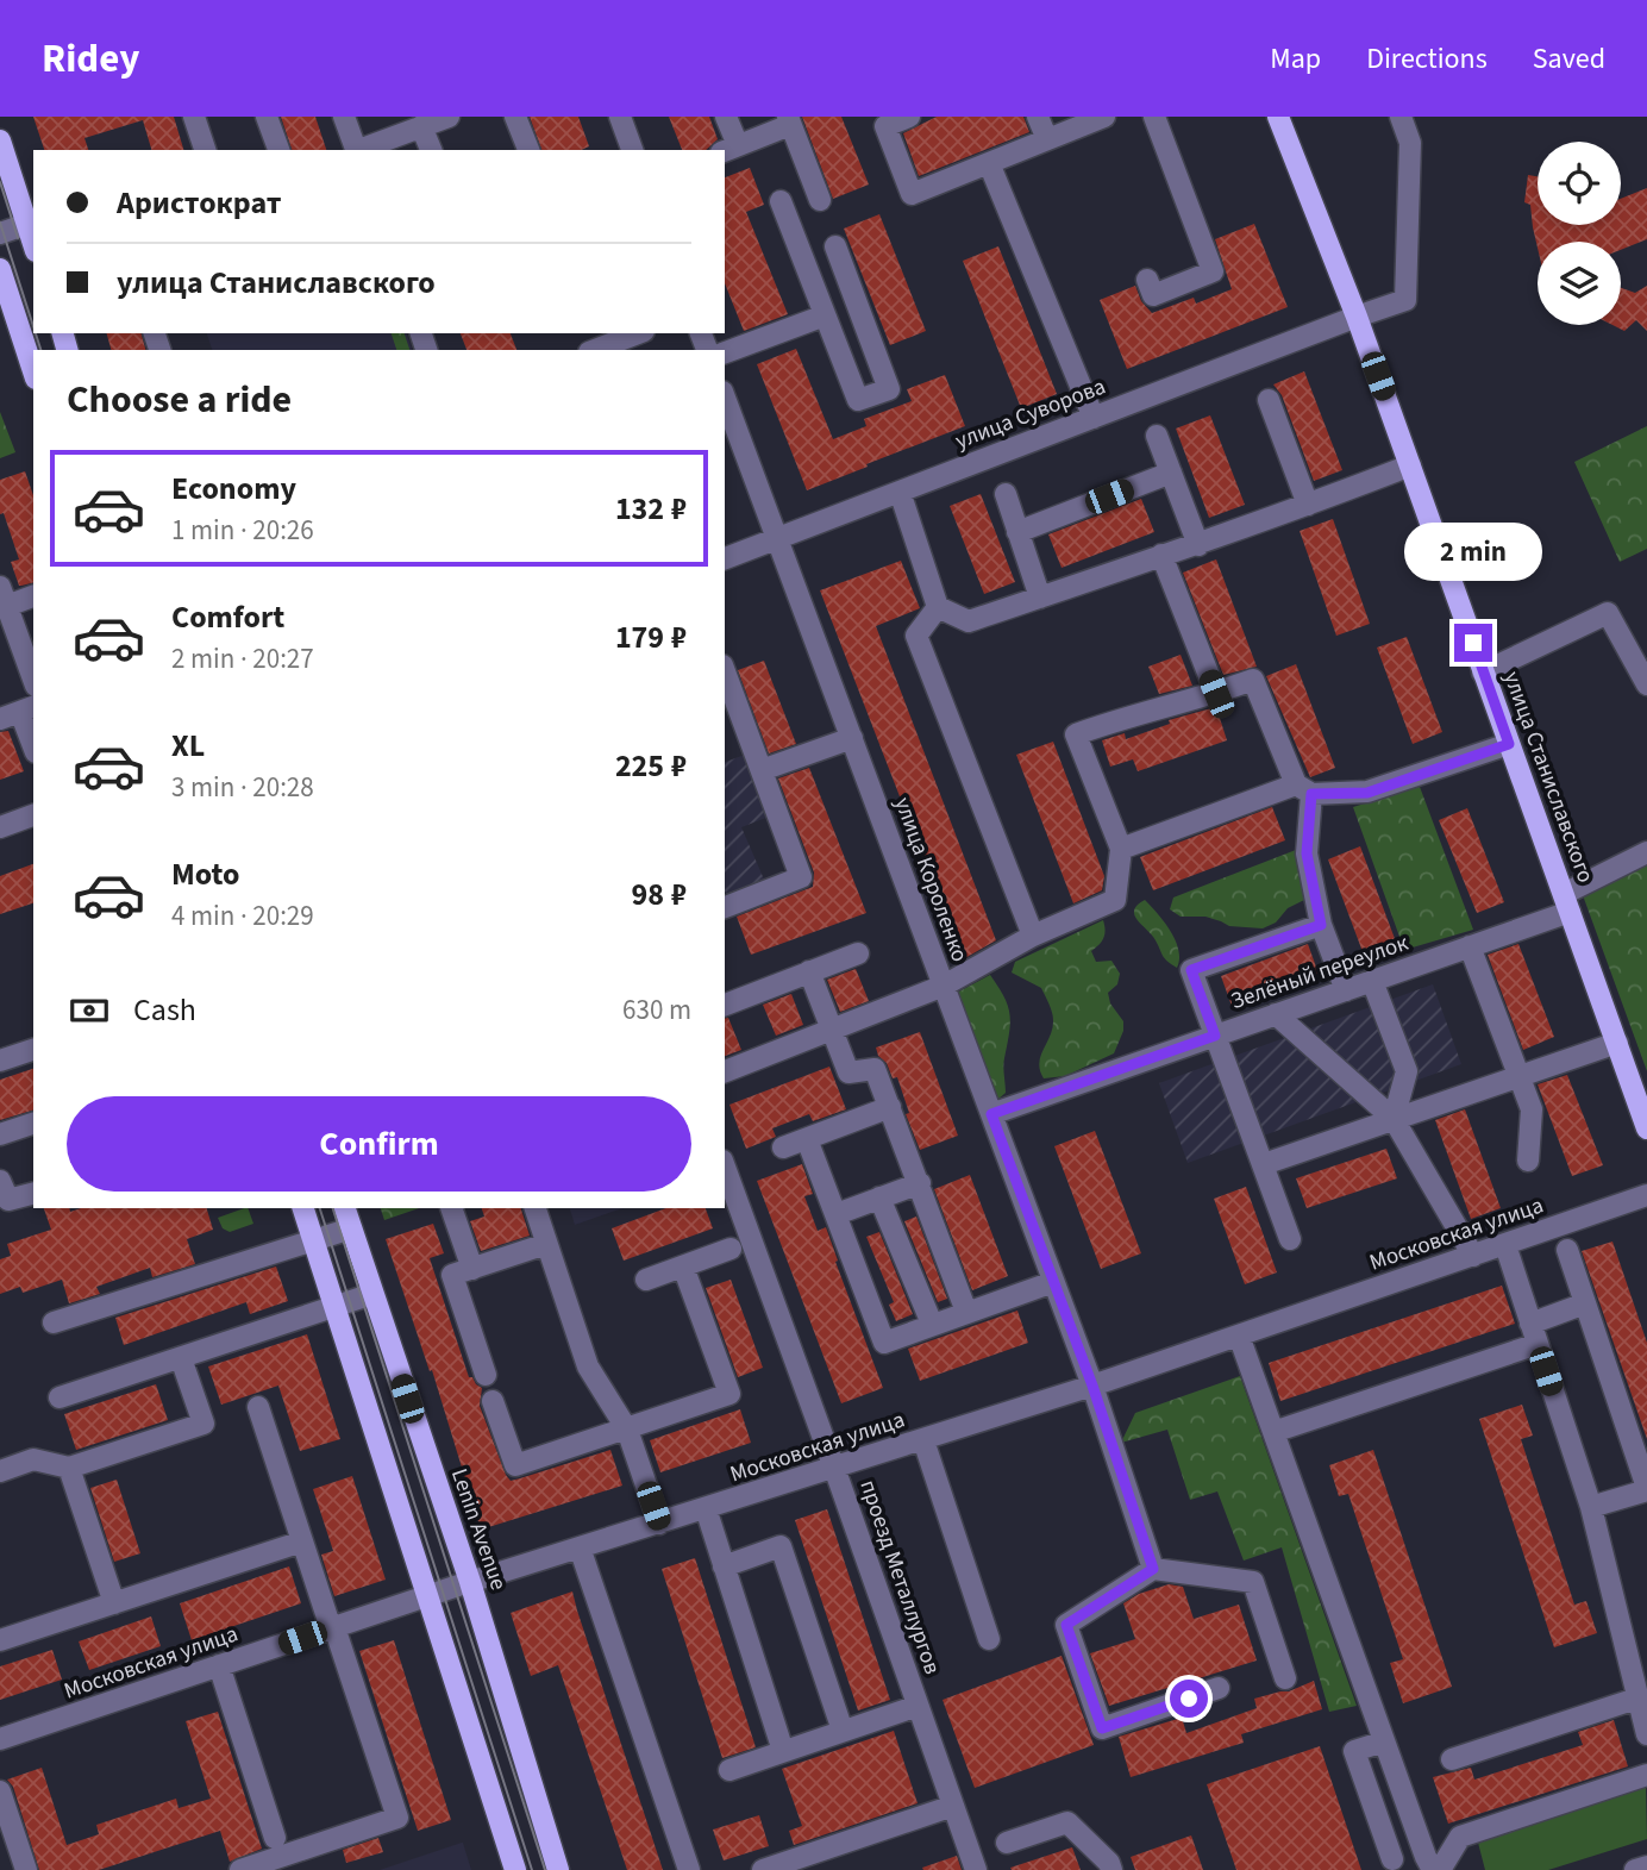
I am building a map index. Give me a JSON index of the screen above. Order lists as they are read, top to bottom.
{
  "streets": {
    "main road": ["улица Станиславского", "Lenin Avenue"],
    "street": [
      "улица Суворова",
      "улица Короленко",
      "Зелёный переулок",
      "Московская улица",
      "проезд Металлургов"
    ]
  },
  "crossings": [
    ["улица Суворова", "улица Станиславского"],
    ["улица Суворова", "улица Короленко"],
    ["улица Станиславского", "Зелёный переулок"],
    ["улица Короленко", "Зелёный переулок"],
    ["улица Короленко", "Московская улица"],
    ["Московская улица", "Lenin Avenue"],
    ["Московская улица", "проезд Металлургов"]
  ],
  "page": {
    "header": "Ridey",
    "nav": ["Map", "Directions", "Saved"],
    "banner": ["Аристократ", "улица Станиславского"],
    "heading": "Choose a ride",
    "list": [
      {
        "name": "Economy",
        "note": "1 min · 20:26",
        "value": "132 ₽"
      },
      {
        "name": "Comfort",
        "note": "2 min · 20:27",
        "value": "179 ₽"
      },
      {
        "name": "XL",
        "note": "3 min · 20:28",
        "value": "225 ₽"
      },
      {
        "name": "Moto",
        "note": "4 min · 20:29",
        "value": "98 ₽"
      }
    ],
    "bubble": "2 min",
    "pay": ["Cash", "630 m"],
    "buttons": "Confirm"
  }
}
